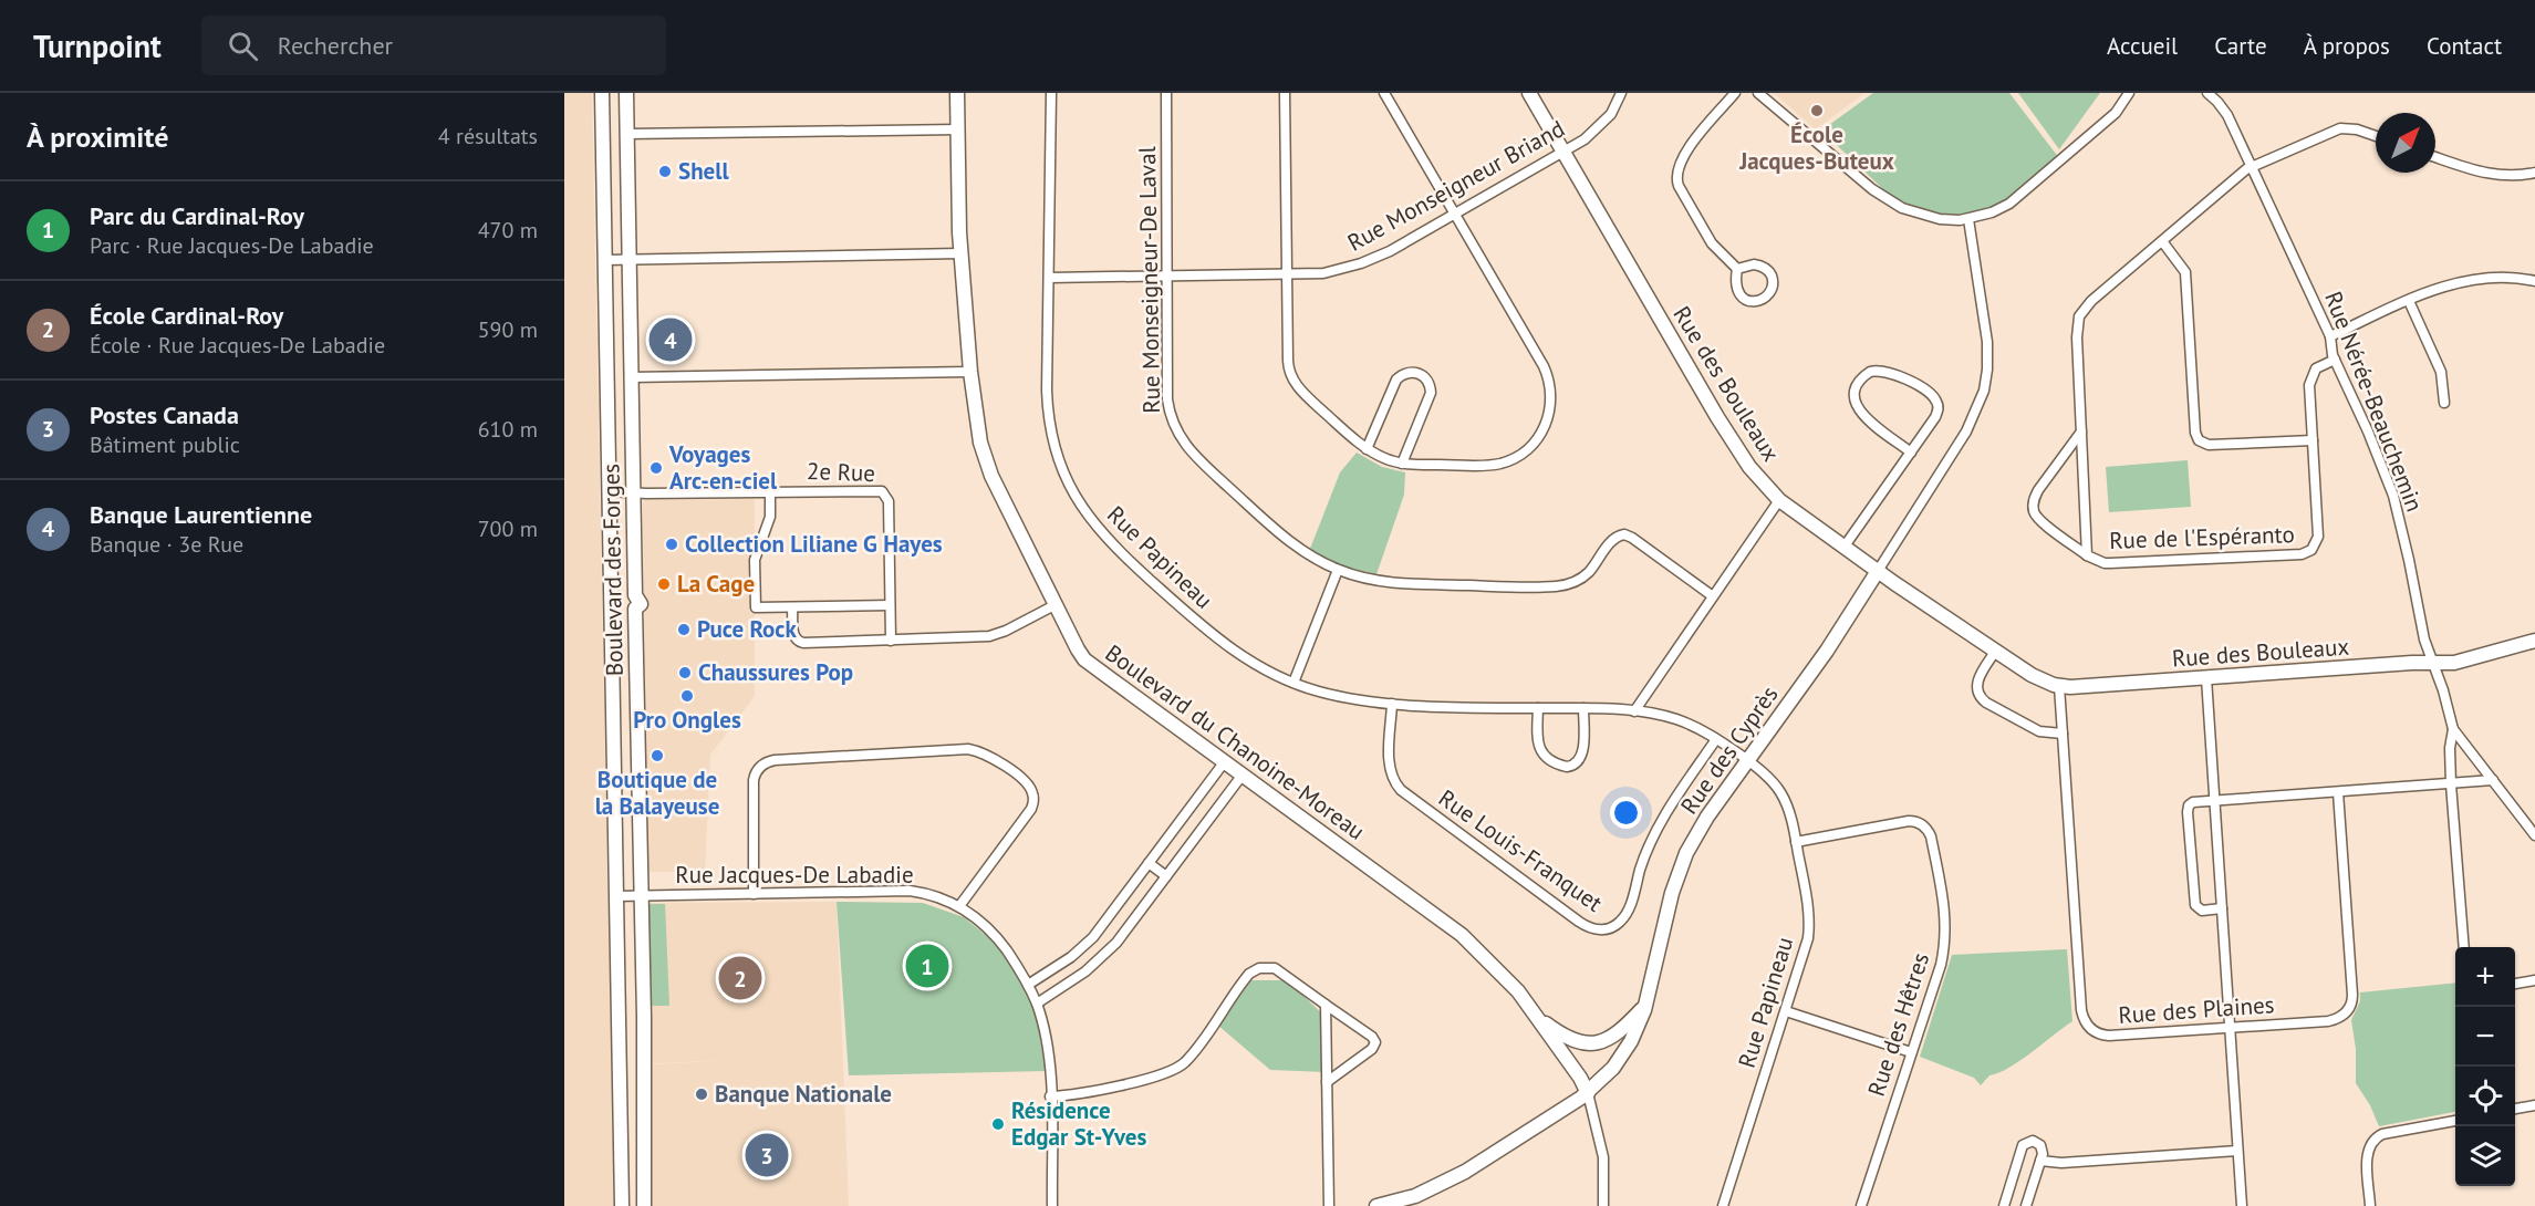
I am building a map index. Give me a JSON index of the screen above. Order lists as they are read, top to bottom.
{
  "streets": {
    "street": [
      "Rue Monseigneur Briand",
      "Rue Monseigneur-De Laval",
      "Rue des Bouleaux",
      "Rue Nérée-Beauchemin",
      "2e Rue",
      "Rue de l'Espéranto",
      "Rue Papineau",
      "Boulevard des Forges",
      "Boulevard du Chanoine-Moreau",
      "Rue des Cyprès",
      "Rue Louis-Franquet",
      "Rue Jacques-De Labadie",
      "Rue des Plaines",
      "Rue des Hêtres"
    ]
  },
  "crossings": [
    ["Rue Monseigneur Briand", "Rue Monseigneur-De Laval"],
    ["Rue Monseigneur Briand", "Rue des Bouleaux"],
    ["Rue Monseigneur Briand", "Rue Papineau"],
    ["Rue des Bouleaux", "Rue Nérée-Beauchemin"],
    ["Rue des Bouleaux", "Rue des Cyprès"],
    ["Rue des Bouleaux", "Rue des Plaines"],
    ["Rue Nérée-Beauchemin", "Rue de l'Espéranto"],
    ["2e Rue", "Boulevard des Forges"],
    ["Rue Papineau", "Rue des Cyprès"],
    ["Rue Papineau", "Rue Louis-Franquet"],
    ["Rue Papineau", "Rue des Hêtres"],
    ["Boulevard des Forges", "Rue Jacques-De Labadie"]
  ],
  "places": [
    "École Jacques-Buteux",
    "Shell",
    "Voyages Arc-en-ciel",
    "Collection Liliane G Hayes",
    "La Cage",
    "Puce Rock",
    "Chaussures Pop",
    "Pro Ongles",
    "Boutique de la Balayeuse",
    "Banque Nationale",
    "Résidence Edgar St-Yves"
  ],
  "north": "top right",
  "page": {
    "header": "Turnpoint",
    "search": "Rechercher",
    "nav": [
      "Accueil",
      "Carte",
      "À propos",
      "Contact"
    ],
    "heading": ["À proximité", "4 résultats"],
    "list": [
      {
        "mark": "1",
        "name": "Parc du Cardinal-Roy",
        "note": "Parc · Rue Jacques-De Labadie",
        "value": "470 m"
      },
      {
        "mark": "2",
        "name": "École Cardinal-Roy",
        "note": "École · Rue Jacques-De Labadie",
        "value": "590 m"
      },
      {
        "mark": "3",
        "name": "Postes Canada",
        "note": "Bâtiment public",
        "value": "610 m"
      },
      {
        "mark": "4",
        "name": "Banque Laurentienne",
        "note": "Banque · 3e Rue",
        "value": "700 m"
      }
    ],
    "pins": [
      "4",
      "1",
      "2",
      "3"
    ],
    "map_buttons": ["+", "−"]
  }
}
